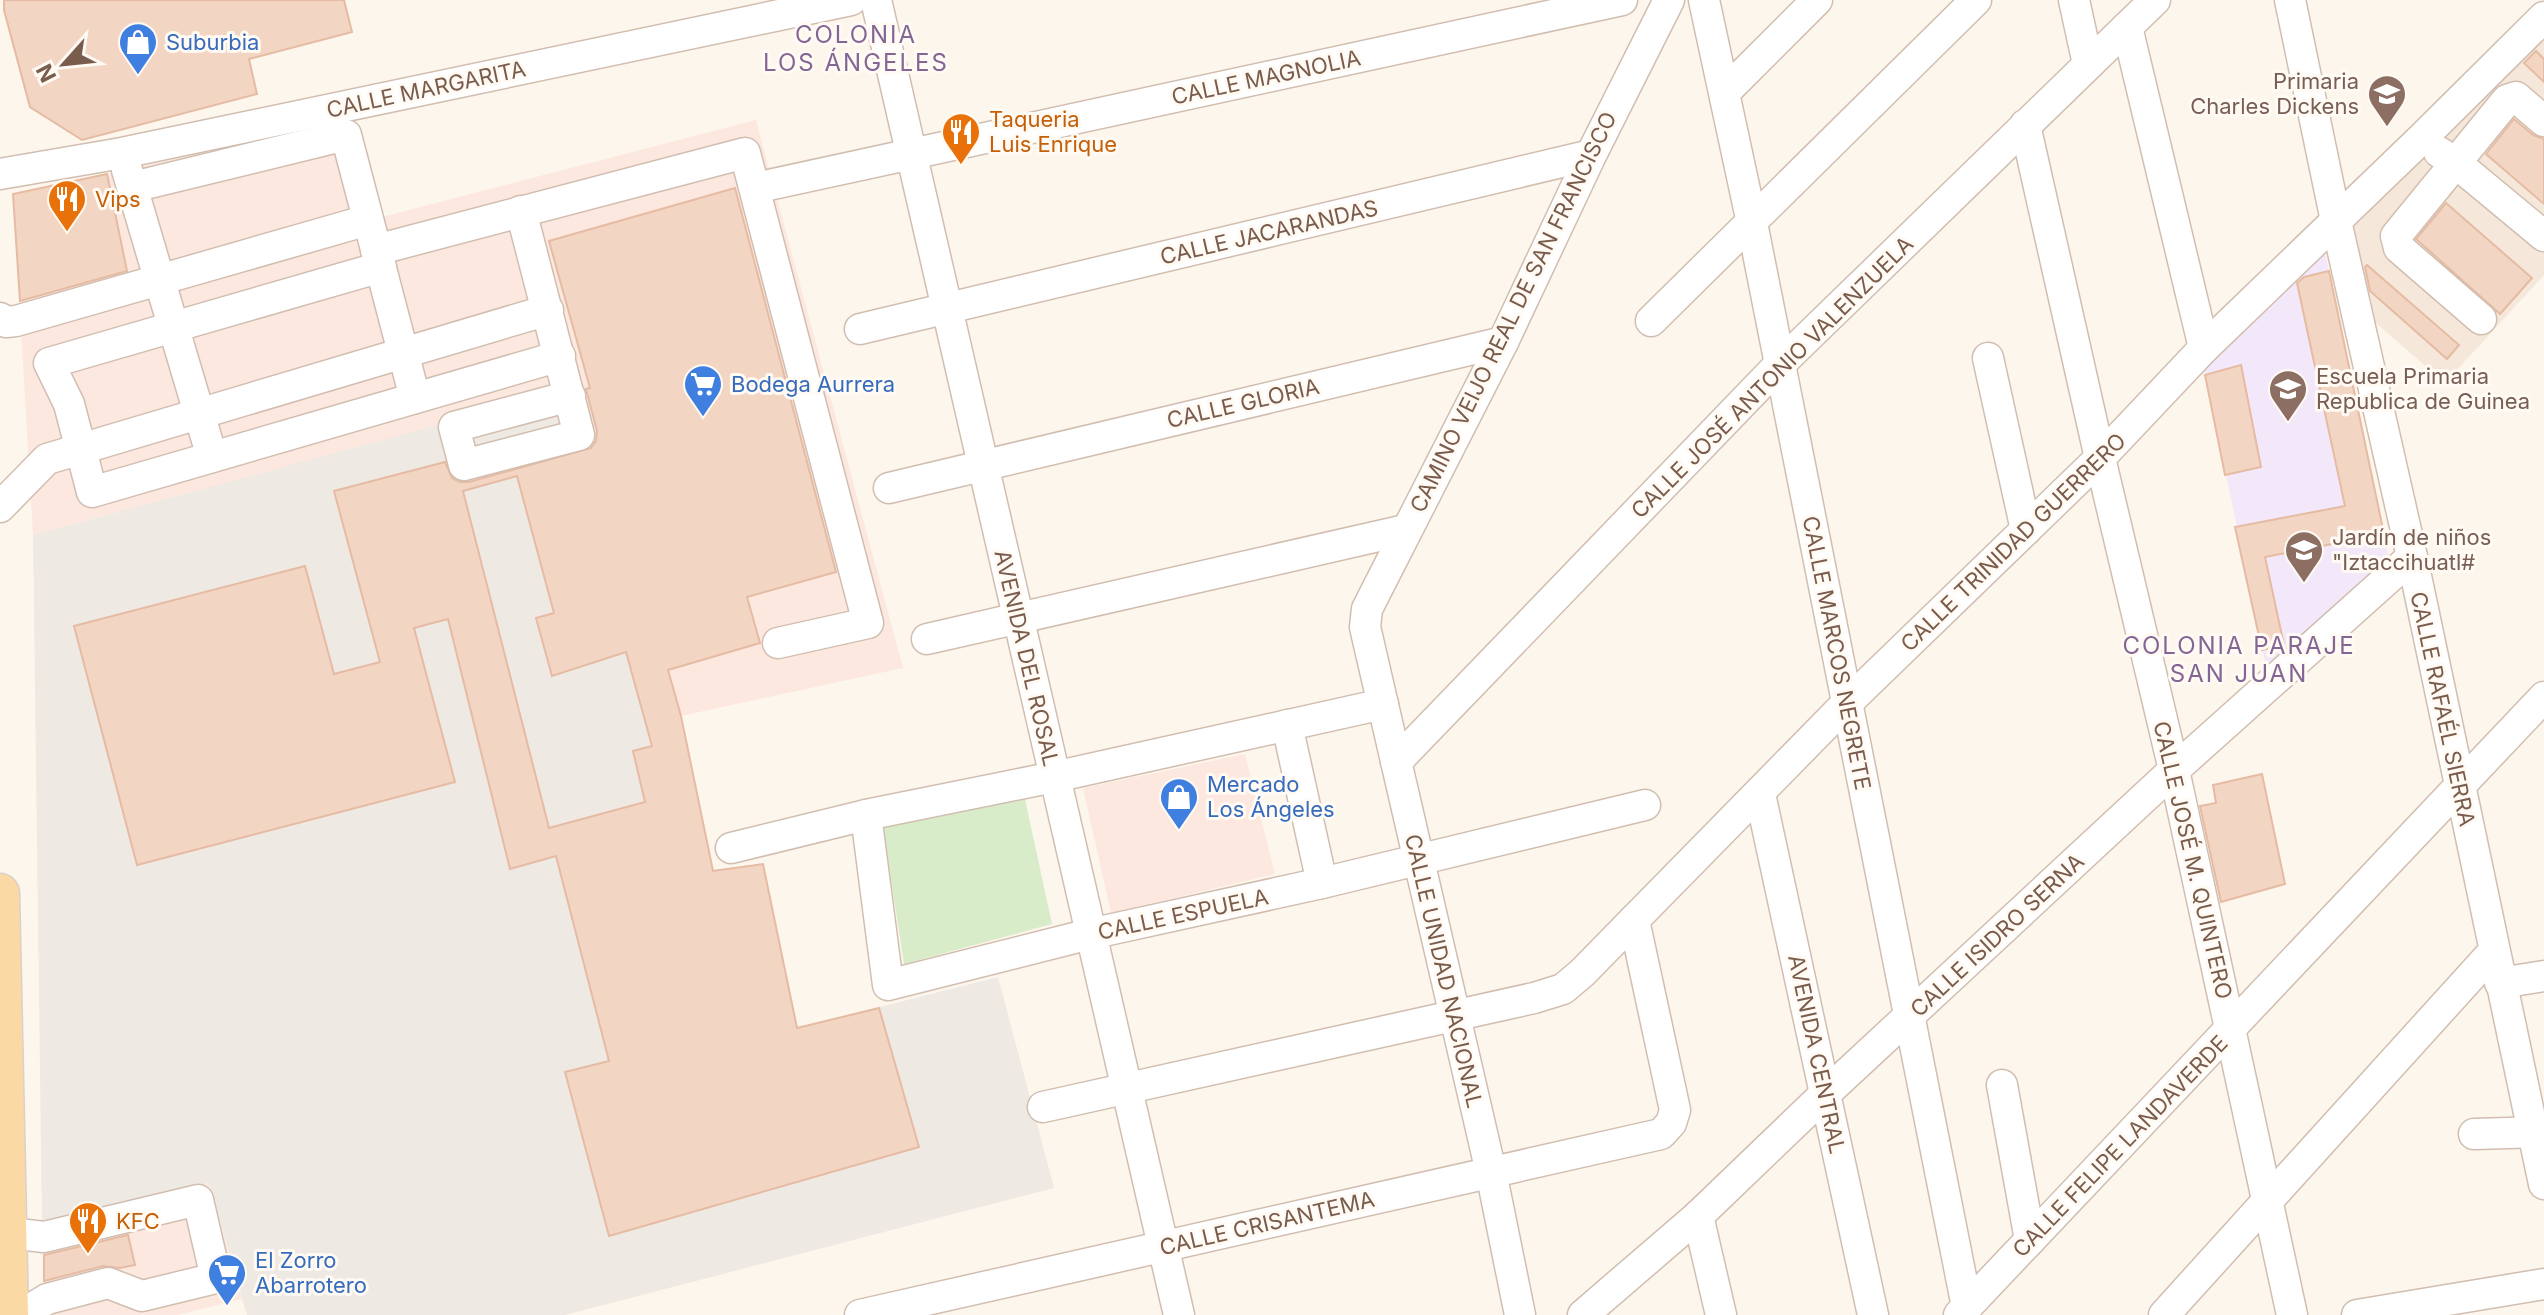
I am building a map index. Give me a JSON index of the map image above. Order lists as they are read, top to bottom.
{
  "streets": {
    "street": [
      "CALLE MAGNOLIA",
      "CALLE MARGARITA",
      "CALLE JACARANDAS",
      "CAMINO VEIJO REAL DE SAN FRANCISCO",
      "CALLE JOSÉ ANTONIO VALENZUELA",
      "CALLE GLORIA",
      "CALLE TRINIDAD GUERRERO",
      "CALLE MARCOS NEGRETE",
      "AVENIDA DEL ROSAL",
      "CALLE RAFAÉL SIERRA",
      "CALLE JOSÉ M. QUINTERO",
      "CALLE ESPUELA",
      "CALLE ISIDRO SERNA",
      "CALLE UNIDAD NACIONAL",
      "AVENIDA CENTRAL",
      "CALLE FELIPE LANDAVERDE",
      "CALLE CRISANTEMA"
    ]
  },
  "crossings": [
    ["CALLE MAGNOLIA", "AVENIDA DEL ROSAL"],
    ["CALLE JACARANDAS", "CAMINO VEIJO REAL DE SAN FRANCISCO"],
    ["CALLE JACARANDAS", "AVENIDA DEL ROSAL"],
    ["CAMINO VEIJO REAL DE SAN FRANCISCO", "CALLE GLORIA"],
    ["CAMINO VEIJO REAL DE SAN FRANCISCO", "CALLE UNIDAD NACIONAL"],
    ["CALLE JOSÉ ANTONIO VALENZUELA", "CALLE MARCOS NEGRETE"],
    ["CALLE JOSÉ ANTONIO VALENZUELA", "CALLE JOSÉ M. QUINTERO"],
    ["CALLE JOSÉ ANTONIO VALENZUELA", "CALLE UNIDAD NACIONAL"],
    ["CALLE GLORIA", "AVENIDA DEL ROSAL"],
    ["CALLE TRINIDAD GUERRERO", "CALLE MARCOS NEGRETE"],
    ["CALLE TRINIDAD GUERRERO", "AVENIDA DEL ROSAL"],
    ["CALLE TRINIDAD GUERRERO", "CALLE RAFAÉL SIERRA"],
    ["CALLE TRINIDAD GUERRERO", "CALLE JOSÉ M. QUINTERO"],
    ["CALLE TRINIDAD GUERRERO", "CALLE UNIDAD NACIONAL"],
    ["CALLE TRINIDAD GUERRERO", "AVENIDA CENTRAL"],
    ["CALLE TRINIDAD GUERRERO", "CALLE CRISANTEMA"],
    ["CALLE MARCOS NEGRETE", "CALLE ISIDRO SERNA"],
    ["CALLE MARCOS NEGRETE", "CALLE FELIPE LANDAVERDE"],
    ["AVENIDA DEL ROSAL", "CALLE ESPUELA"],
    ["AVENIDA DEL ROSAL", "CALLE CRISANTEMA"],
    ["CALLE RAFAÉL SIERRA", "CALLE ISIDRO SERNA"],
    ["CALLE RAFAÉL SIERRA", "CALLE FELIPE LANDAVERDE"],
    ["CALLE JOSÉ M. QUINTERO", "CALLE ISIDRO SERNA"],
    ["CALLE JOSÉ M. QUINTERO", "CALLE FELIPE LANDAVERDE"],
    ["CALLE ESPUELA", "CALLE UNIDAD NACIONAL"],
    ["CALLE ISIDRO SERNA", "AVENIDA CENTRAL"],
    ["CALLE UNIDAD NACIONAL", "CALLE CRISANTEMA"]
  ],
  "districts": ["COLONIA LOS ÁNGELES", "COLONIA PARAJE SAN JUAN"],
  "places": {
    "shop": ["Suburbia", "Mercado Los Ángeles"],
    "school or university": ["Primaria Charles Dickens", "Escuela Primaria Republica de Guinea", "Jardín de niños \"Iztaccihuatl#"],
    "restaurant": ["Taqueria Luis Enrique", "Vips", "KFC"],
    "supermarket": ["Bodega Aurrera", "El Zorro Abarrotero"]
  },
  "north": "bottom left"
}
